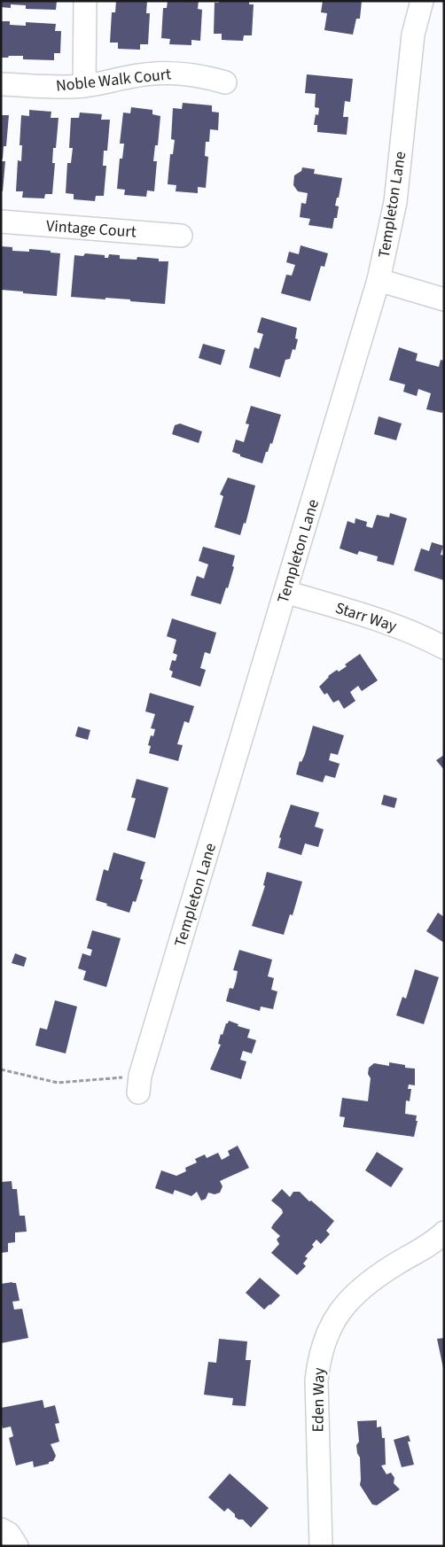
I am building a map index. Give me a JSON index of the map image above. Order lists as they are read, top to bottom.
{
  "streets": {
    "street": [
      "Noble Walk Court",
      "Templeton Lane",
      "Vintage Court",
      "Starr Way",
      "Eden Way"
    ]
  },
  "crossings": [
    ["Templeton Lane", "Starr Way"]
  ]
}
